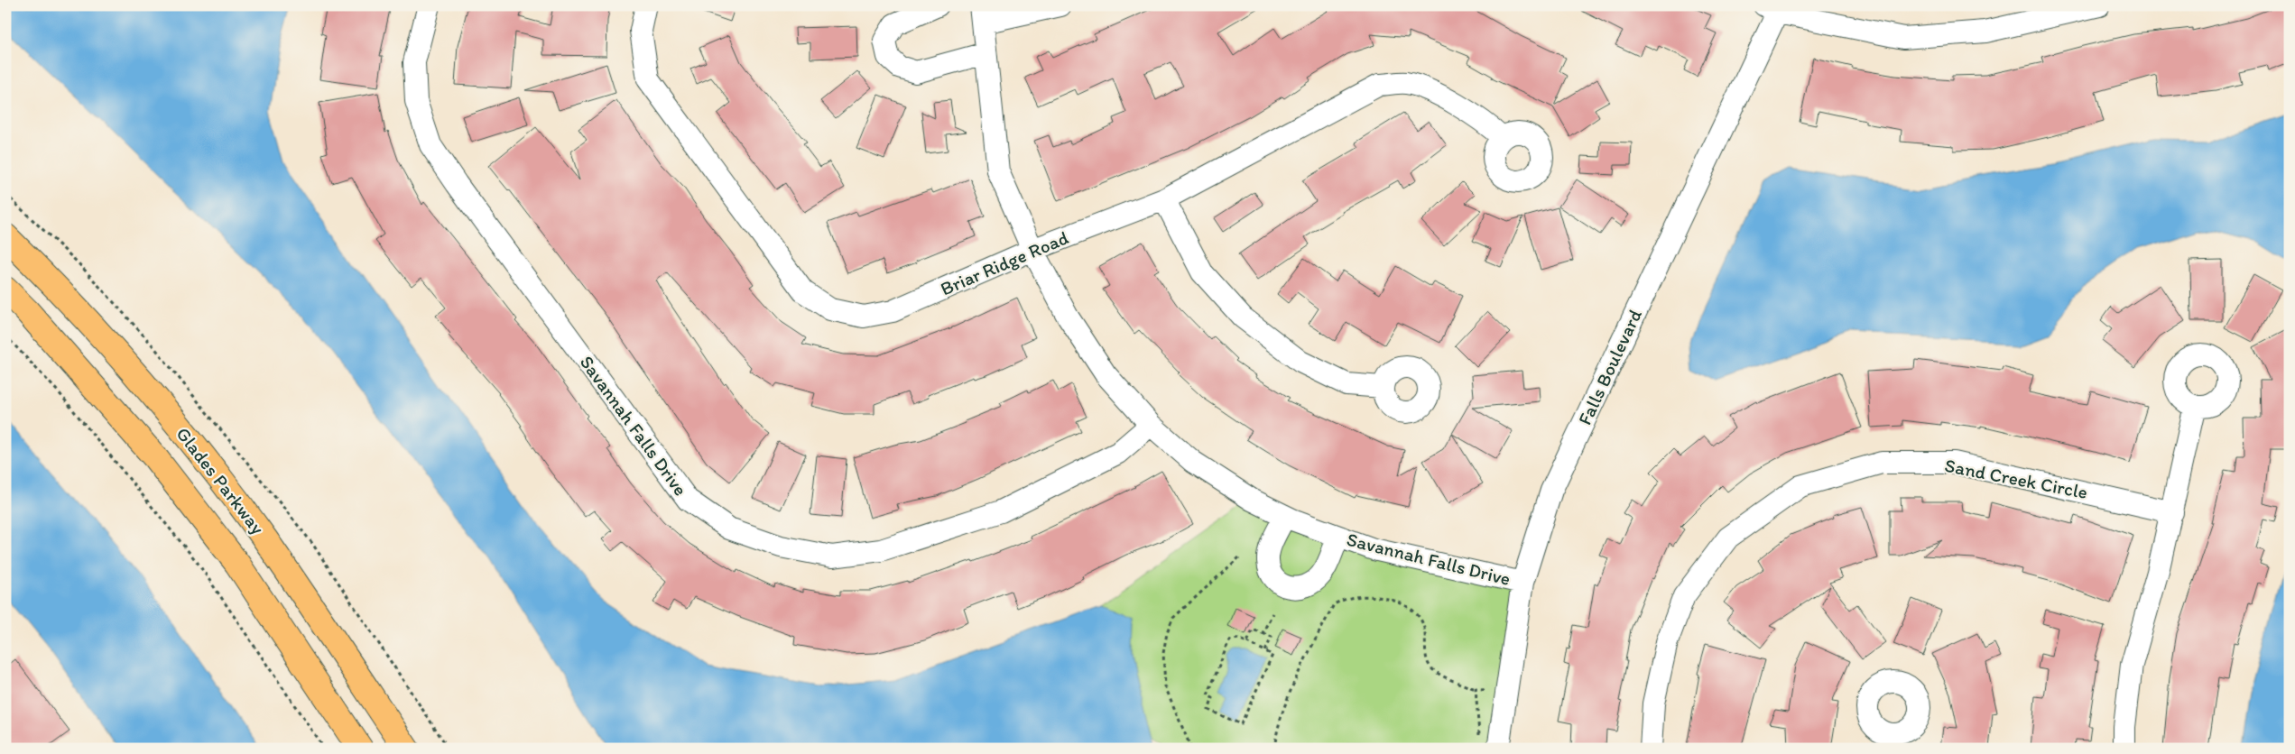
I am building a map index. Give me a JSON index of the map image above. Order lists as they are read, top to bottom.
{
  "streets": {
    "main road": ["Glades Parkway"],
    "street": [
      "Briar Ridge Road",
      "Falls Boulevard",
      "Savannah Falls Drive",
      "Sand Creek Circle"
    ]
  },
  "crossings": [
    ["Briar Ridge Road", "Savannah Falls Drive"],
    ["Falls Boulevard", "Savannah Falls Drive"]
  ]
}
